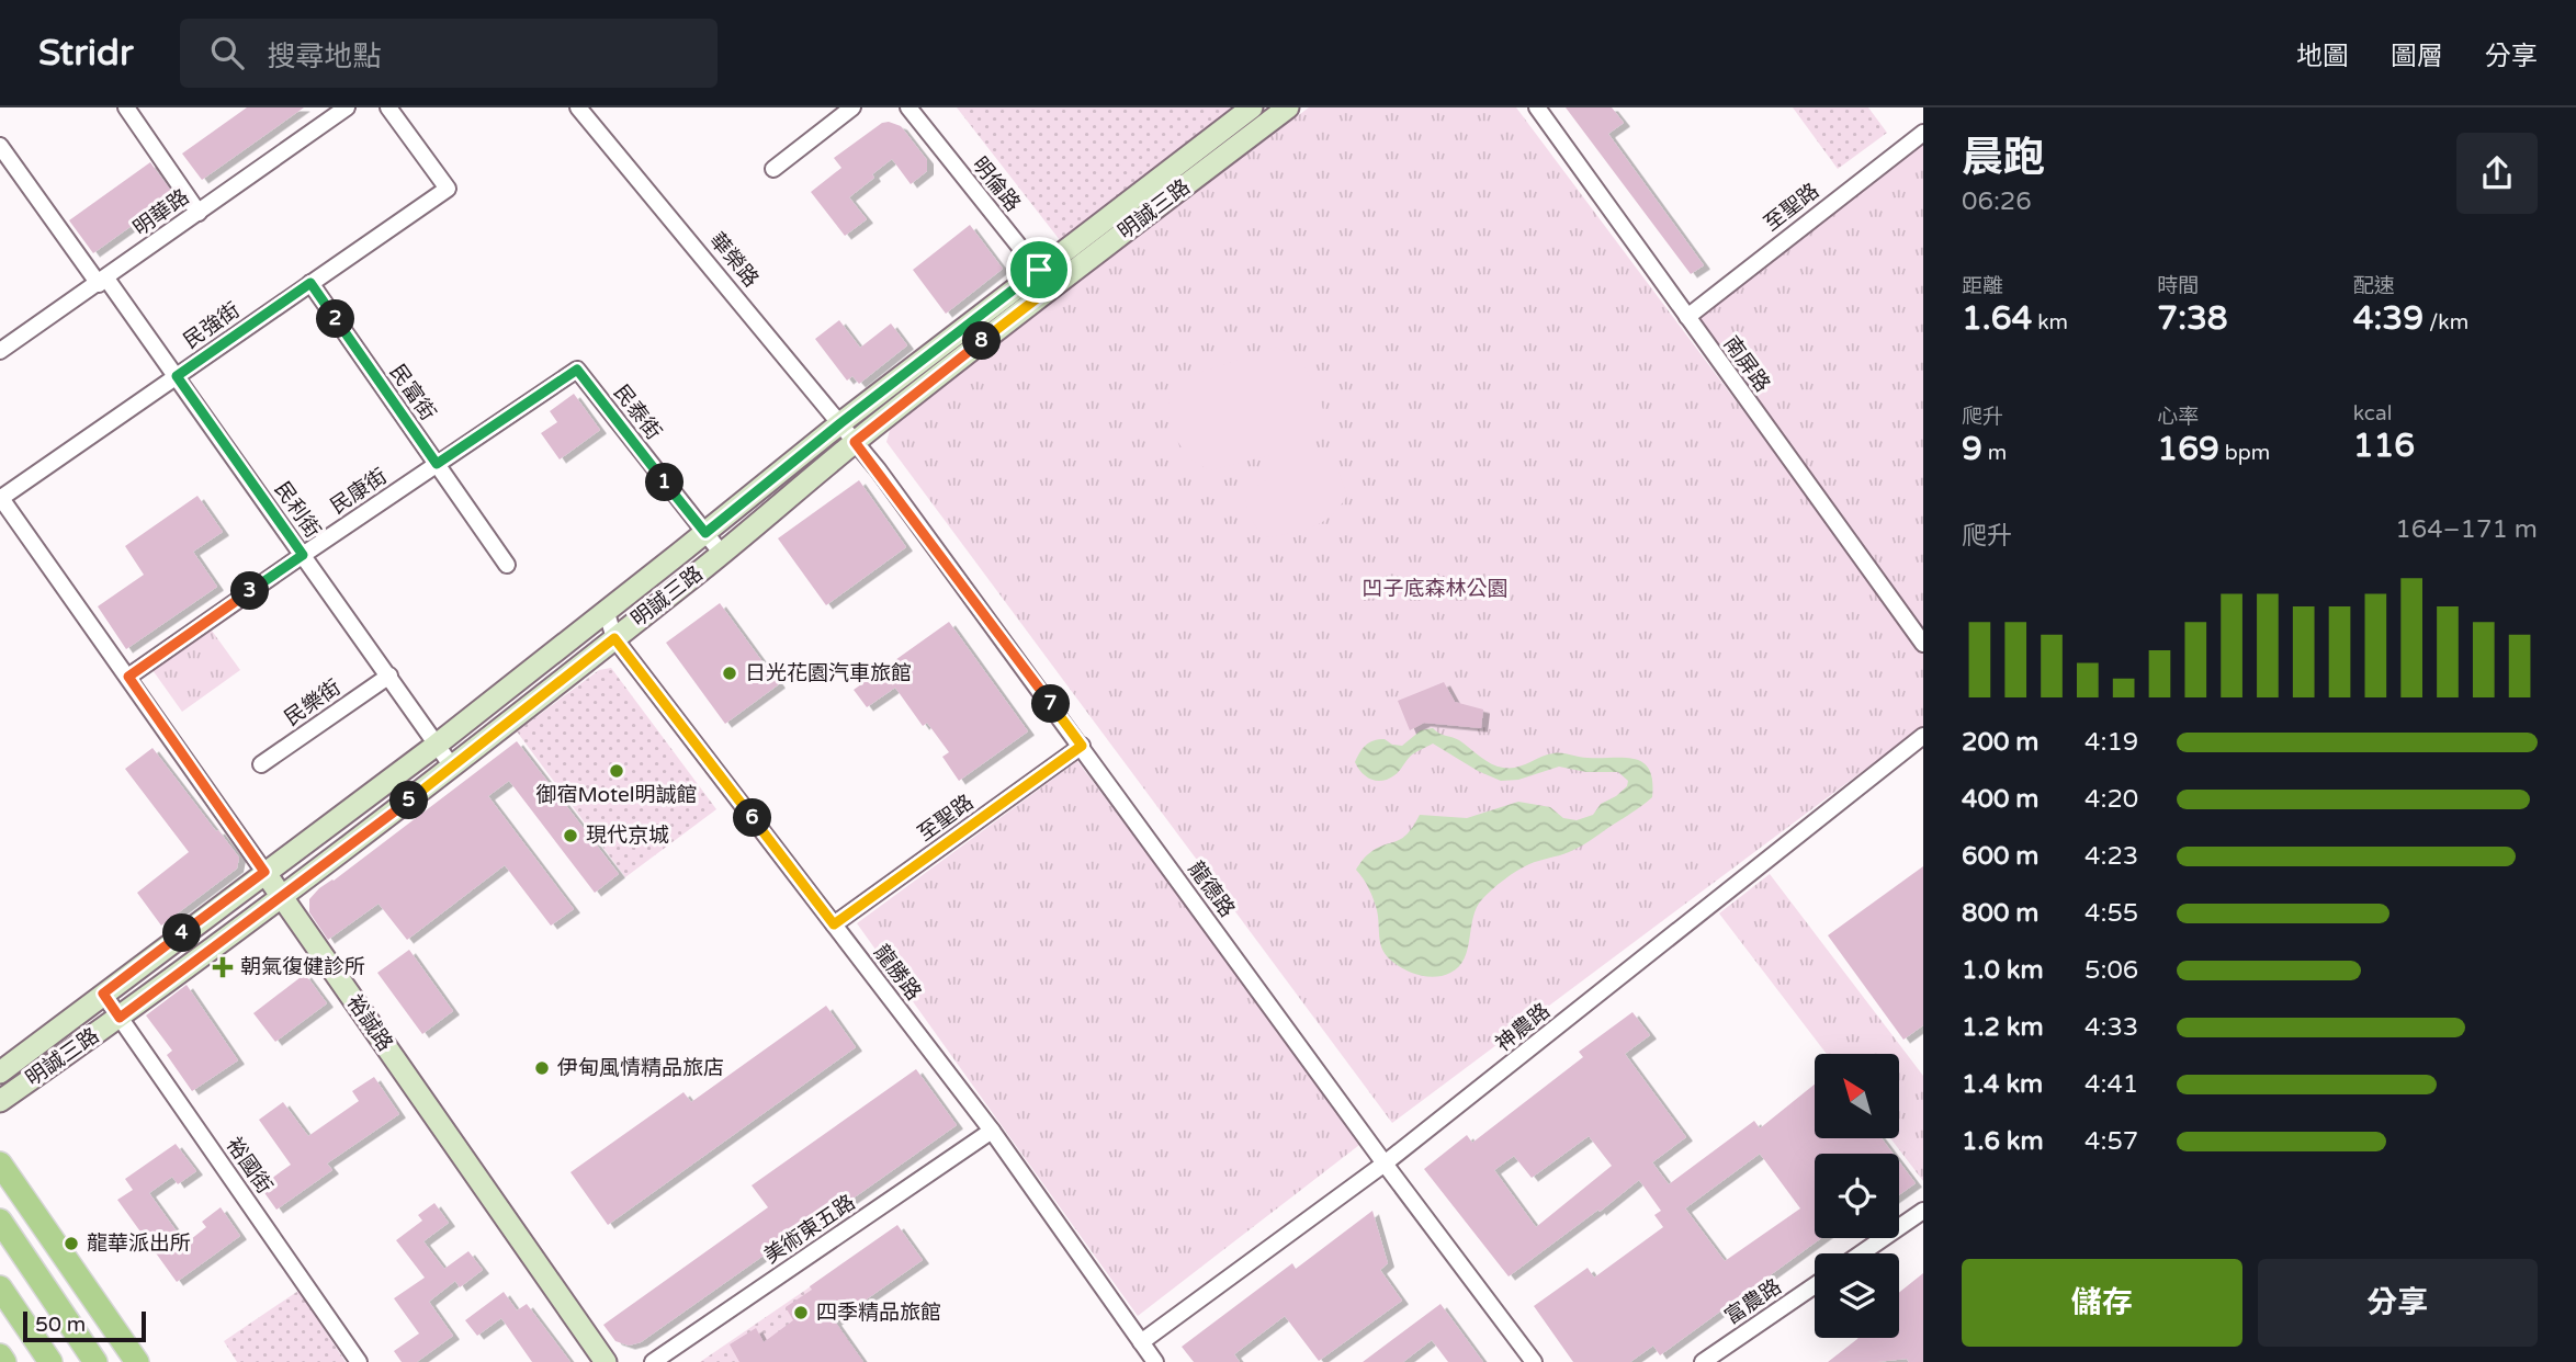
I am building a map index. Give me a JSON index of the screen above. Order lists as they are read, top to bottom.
{
  "streets": {
    "street": [
      "明倫路",
      "至聖路",
      "明誠三路",
      "明華路",
      "華榮路",
      "民強街",
      "南屏路",
      "民富街",
      "民泰街",
      "民康街",
      "民利街",
      "民樂街",
      "龍德路",
      "龍勝路",
      "裕誠路",
      "神農路",
      "裕國街",
      "美術東五路",
      "富農路"
    ]
  },
  "crossings": [
    ["明倫路", "明誠三路"],
    ["至聖路", "南屏路"],
    ["至聖路", "龍德路"],
    ["至聖路", "龍勝路"],
    ["明誠三路", "華榮路"],
    ["明誠三路", "民泰街"],
    ["明誠三路", "民利街"],
    ["明誠三路", "龍德路"],
    ["明誠三路", "龍勝路"],
    ["明誠三路", "裕誠路"],
    ["明誠三路", "裕國街"],
    ["明華路", "民利街"],
    ["華榮路", "龍德路"],
    ["民強街", "民富街"],
    ["民強街", "民利街"],
    ["民強街", "裕誠路"],
    ["民富街", "民康街"],
    ["民泰街", "民康街"],
    ["民康街", "民利街"],
    ["民康街", "裕誠路"],
    ["民利街", "民樂街"],
    ["龍德路", "神農路"],
    ["龍勝路", "神農路"],
    ["龍勝路", "美術東五路"]
  ],
  "parks": ["凹子底森林公園"],
  "places": {
    "other": [
      "日光花園汽車旅館",
      "御宿Motel明誠館",
      "現代京城",
      "伊甸風情精品旅店",
      "龍華派出所",
      "四季精品旅館"
    ],
    "health": ["朝氣復健診所"]
  },
  "scale_bar": "50 m",
  "north": "top left",
  "page": {
    "header": "Stridr",
    "search": "搜尋地點",
    "nav": ["地圖", "圖層", "分享"],
    "heading": ["晨跑", "06:26"],
    "stats": [
      ["距離", "1.64 km"],
      ["時間", "7:38"],
      ["配速", "4:39 /km"],
      ["爬升", "9 m"],
      ["心率", "169 bpm"],
      ["kcal", "116"]
    ],
    "pins": [
      "2",
      "8",
      "1",
      "3",
      "7",
      "5",
      "6",
      "4"
    ],
    "chart": ["爬升", "164–171 m"],
    "list": [
      {
        "name": "200 m",
        "note": "4:19"
      },
      {
        "name": "400 m",
        "note": "4:20"
      },
      {
        "name": "600 m",
        "note": "4:23"
      },
      {
        "name": "800 m",
        "note": "4:55"
      },
      {
        "name": "1.0 km",
        "note": "5:06"
      },
      {
        "name": "1.2 km",
        "note": "4:33"
      },
      {
        "name": "1.4 km",
        "note": "4:41"
      },
      {
        "name": "1.6 km",
        "note": "4:57"
      }
    ],
    "buttons": ["儲存", "分享"],
    "scale": "50 m"
  }
}
